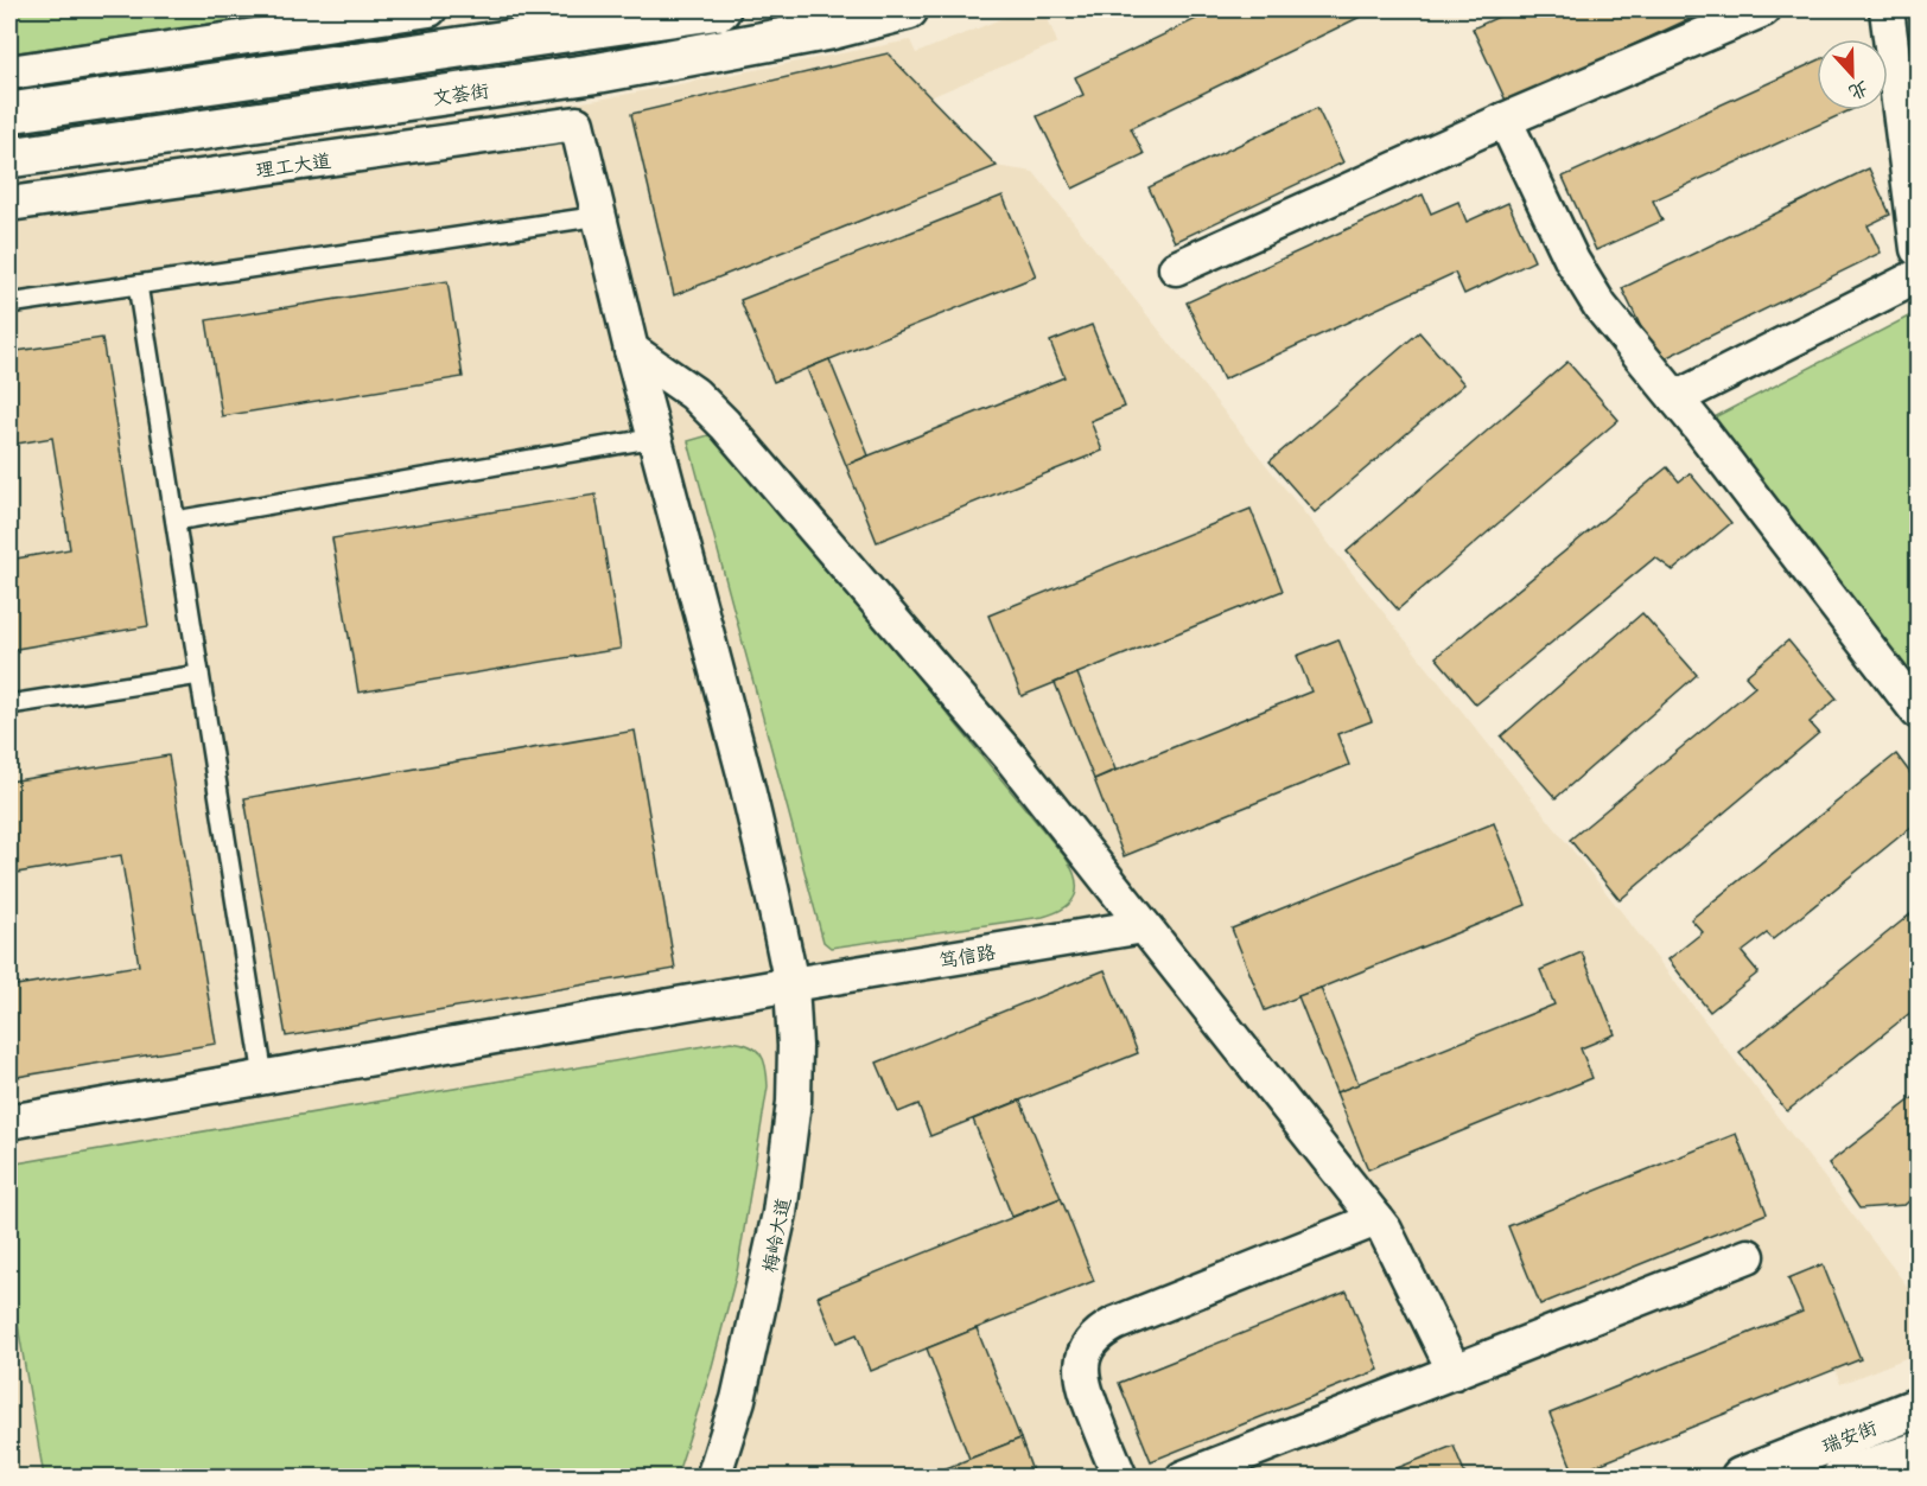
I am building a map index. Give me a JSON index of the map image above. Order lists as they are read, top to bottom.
{
  "streets": {
    "main road": ["文荟街", "瑞安街"],
    "street": ["理工大道", "笃信路", "梅岭大道"]
  },
  "crossings": [
    ["理工大道", "梅岭大道"],
    ["笃信路", "梅岭大道"]
  ],
  "north": "bottom"
}
